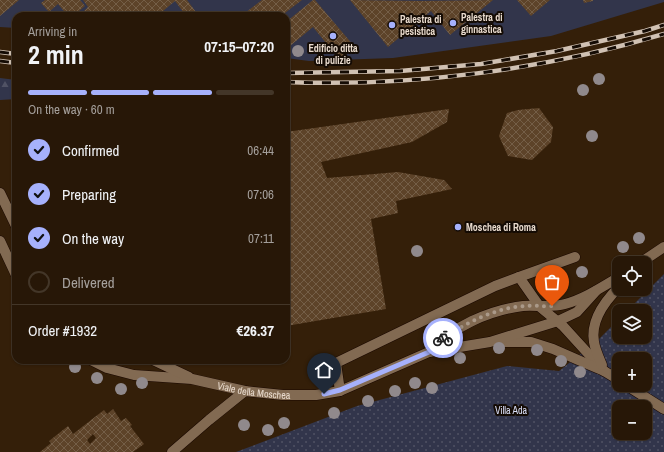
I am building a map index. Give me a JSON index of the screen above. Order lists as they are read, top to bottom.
{
  "streets": {
    "street": ["Viale della Moschea"]
  },
  "parks": ["Villa Ada"],
  "places": [
    "Palestra di ginnastica",
    "Palestra di pesistica",
    "Edificio ditta di pulizie",
    "Moschea di Roma"
  ],
  "page": {
    "heading": ["2 min", "Arriving in", "07:15–07:20"],
    "panel": ["Order #1932", "€26.37"],
    "bar": "On the way · 60 m",
    "list": [
      ["Confirmed", "06:44"],
      ["Preparing", "07:06"],
      ["On the way", "07:11"],
      "Delivered"
    ],
    "map_buttons": ["+", "−"]
  }
}
